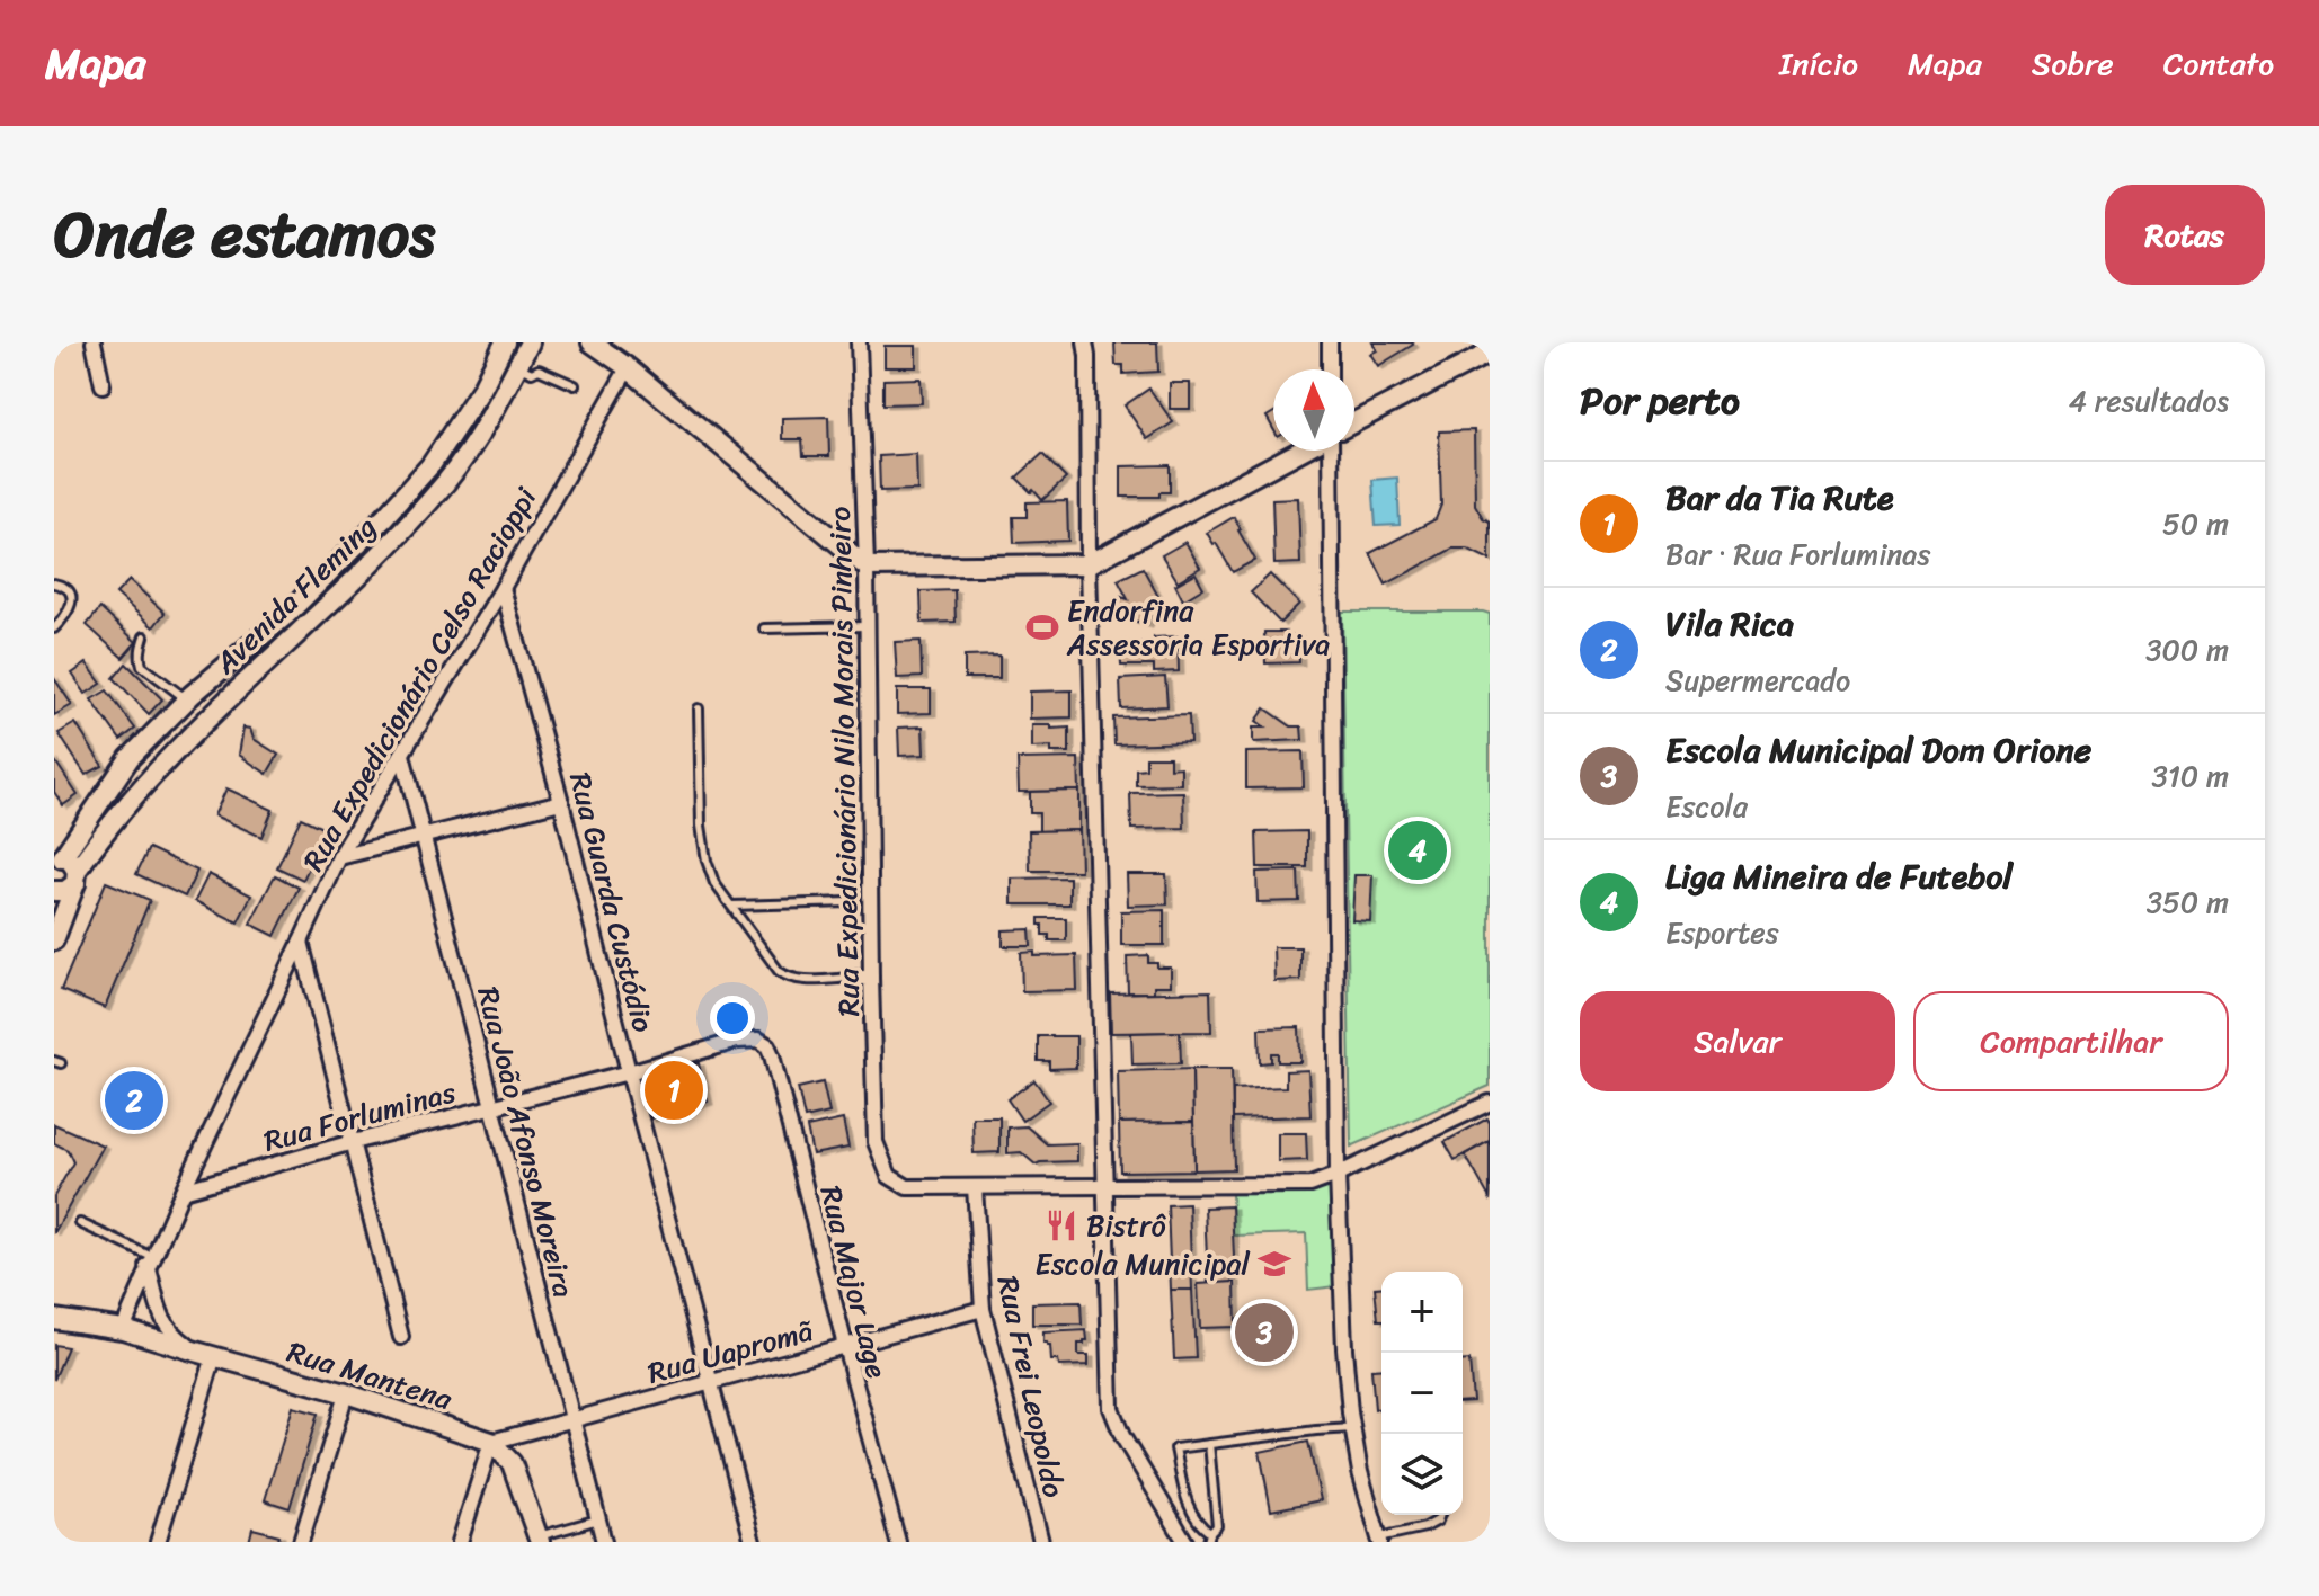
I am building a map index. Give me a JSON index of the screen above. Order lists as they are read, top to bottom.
{
  "streets": {
    "street": [
      "Avenida Fleming",
      "Rua Expedicionário Celso Racioppi",
      "Rua Expedicionário Nilo Morais Pinheiro",
      "Rua Guarda Custódio",
      "Rua Forluminas",
      "Rua João Afonso Moreira",
      "Rua Major Lage",
      "Rua Uapromã",
      "Rua Mantena",
      "Rua Frei Leopoldo"
    ]
  },
  "crossings": [
    ["Rua Expedicionário Celso Racioppi", "Rua Guarda Custódio"],
    ["Rua Expedicionário Celso Racioppi", "Rua Forluminas"],
    ["Rua Expedicionário Celso Racioppi", "Rua João Afonso Moreira"],
    ["Rua Expedicionário Celso Racioppi", "Rua Mantena"],
    ["Rua Expedicionário Nilo Morais Pinheiro", "Rua Frei Leopoldo"],
    ["Rua Guarda Custódio", "Rua Forluminas"],
    ["Rua Guarda Custódio", "Rua Uapromã"],
    ["Rua Forluminas", "Rua João Afonso Moreira"],
    ["Rua Forluminas", "Rua Major Lage"],
    ["Rua João Afonso Moreira", "Rua Uapromã"],
    ["Rua Major Lage", "Rua Uapromã"],
    ["Rua Uapromã", "Rua Mantena"],
    ["Rua Uapromã", "Rua Frei Leopoldo"]
  ],
  "places": {
    "sports": ["Endorfina Assessoria Esportiva"],
    "restaurant": ["Bistrô"],
    "school or university": ["Escola Municipal"]
  },
  "north": "top",
  "page": {
    "header": "Mapa",
    "nav": [
      "Início",
      "Mapa",
      "Sobre",
      "Contato"
    ],
    "title": "Onde estamos",
    "buttons": [
      "Rotas",
      ["Salvar", "Compartilhar"]
    ],
    "heading": ["Por perto", "4 resultados"],
    "list": [
      {
        "mark": "1",
        "name": "Bar da Tia Rute",
        "note": "Bar · Rua Forluminas",
        "value": "50 m"
      },
      {
        "mark": "2",
        "name": "Vila Rica",
        "note": "Supermercado",
        "value": "300 m"
      },
      {
        "mark": "3",
        "name": "Escola Municipal Dom Orione",
        "note": "Escola",
        "value": "310 m"
      },
      {
        "mark": "4",
        "name": "Liga Mineira de Futebol",
        "note": "Esportes",
        "value": "350 m"
      }
    ],
    "pins": [
      "4",
      "1",
      "2",
      "3"
    ],
    "map_buttons": ["+", "−"]
  }
}
